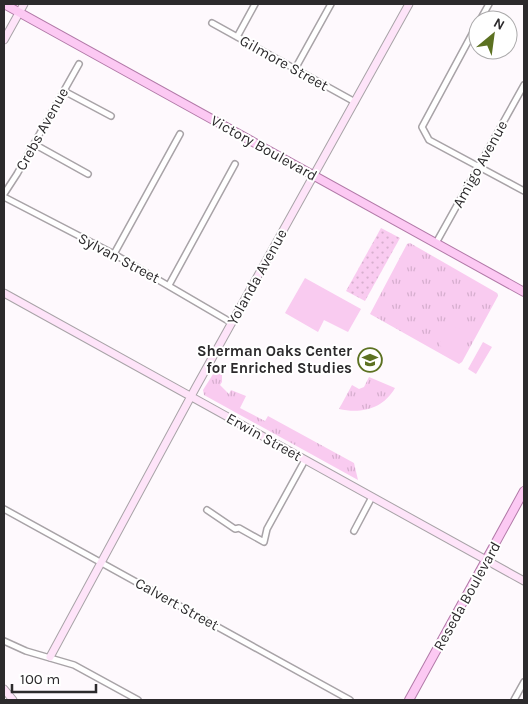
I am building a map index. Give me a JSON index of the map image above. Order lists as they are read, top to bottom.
{
  "streets": {
    "main road": ["Victory Boulevard", "Reseda Boulevard"],
    "street": [
      "Gilmore Street",
      "Crebs Avenue",
      "Amigo Avenue",
      "Sylvan Street",
      "Yolanda Avenue",
      "Erwin Street",
      "Calvert Street"
    ]
  },
  "crossings": [
    ["Gilmore Street", "Yolanda Avenue"],
    ["Crebs Avenue", "Sylvan Street"],
    ["Victory Boulevard", "Amigo Avenue"],
    ["Victory Boulevard", "Yolanda Avenue"],
    ["Sylvan Street", "Yolanda Avenue"],
    ["Yolanda Avenue", "Erwin Street"],
    ["Yolanda Avenue", "Calvert Street"],
    ["Erwin Street", "Reseda Boulevard"]
  ],
  "places": {
    "school or university": ["Sherman Oaks Center for Enriched Studies"]
  },
  "scale_bar": "100 m",
  "north": "top right"
}
